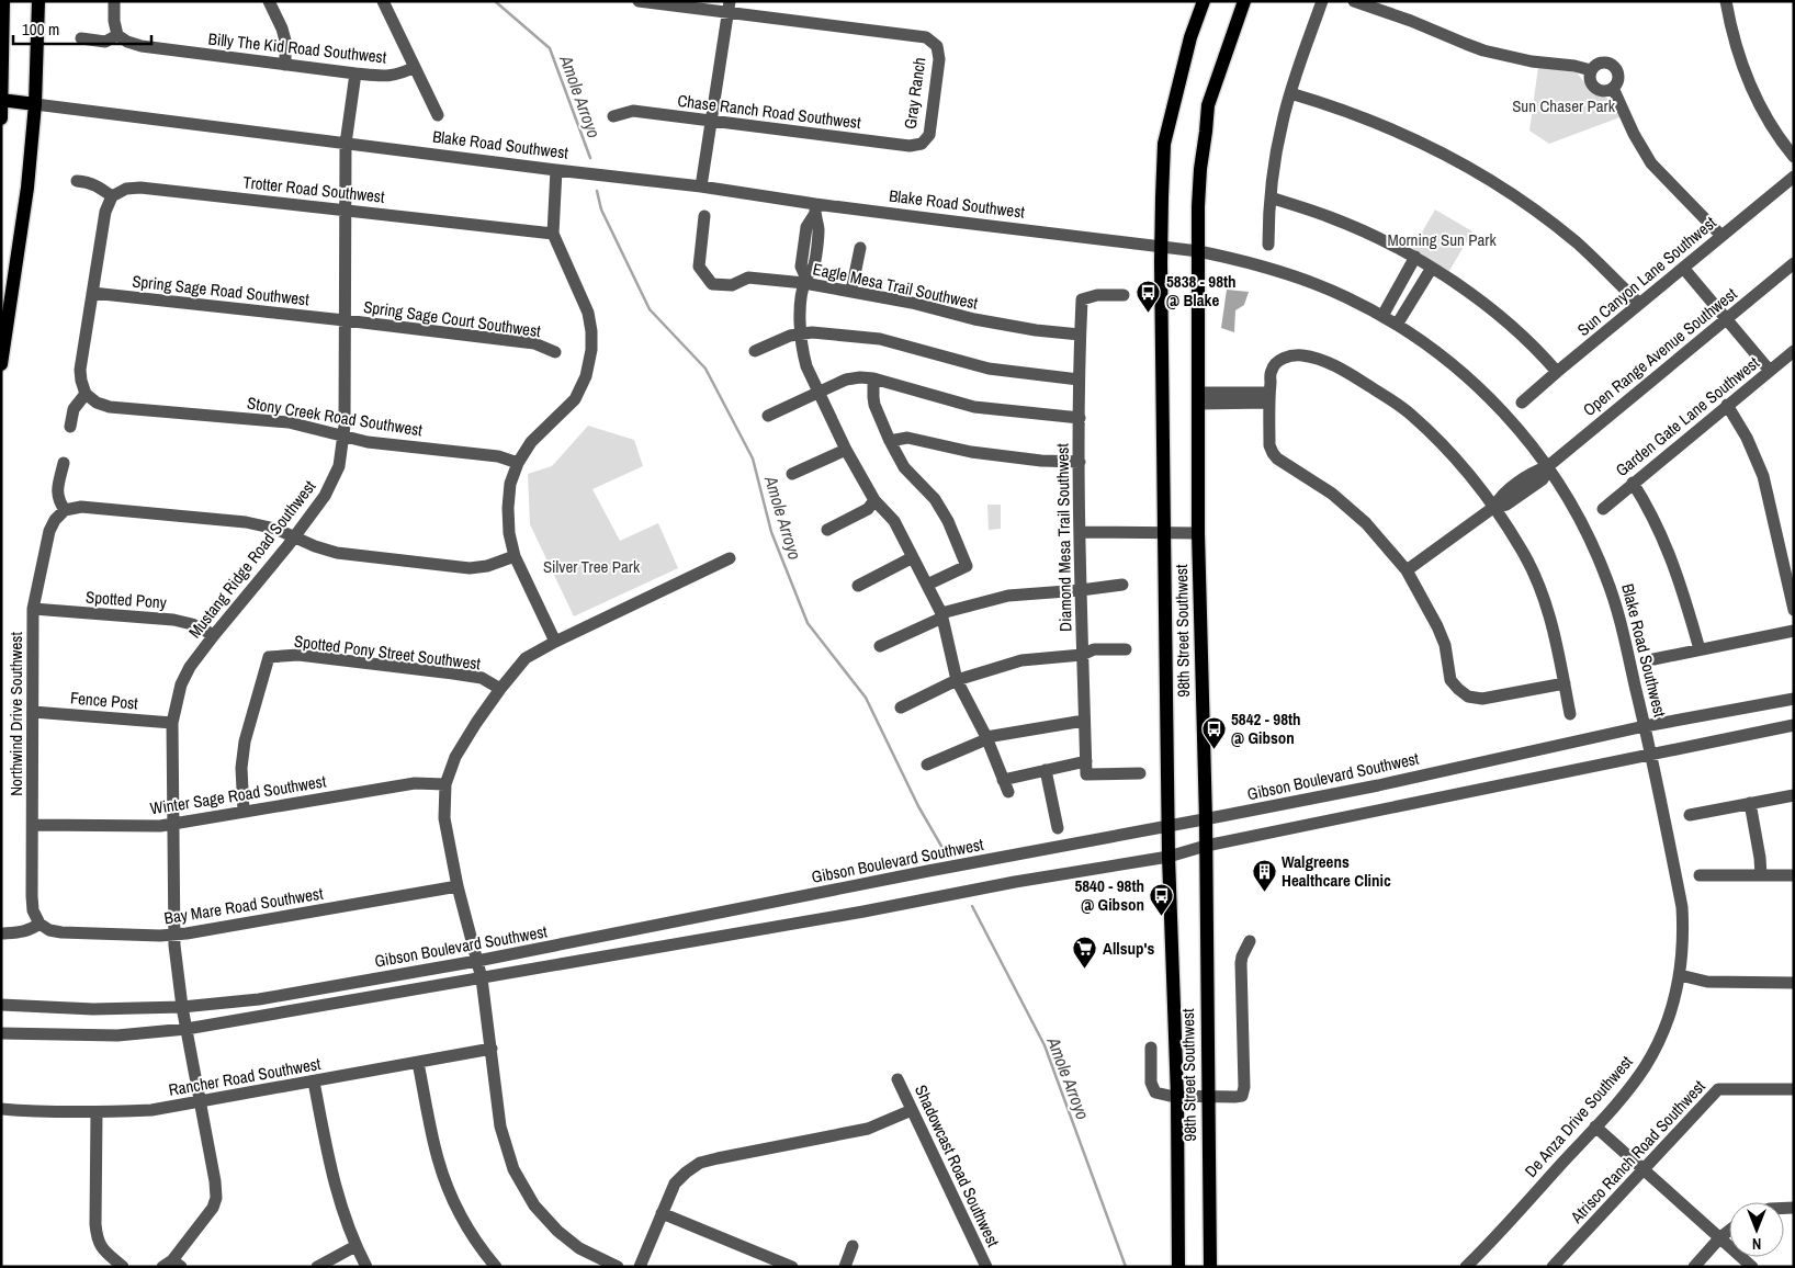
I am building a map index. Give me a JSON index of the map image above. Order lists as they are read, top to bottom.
{
  "streets": {
    "main road": ["Blake Road Southwest", "98th Street Southwest"],
    "street": [
      "Billy The Kid Road Southwest",
      "Gray Ranch",
      "Chase Ranch Road Southwest",
      "Trotter Road Southwest",
      "Sun Canyon Lane Southwest",
      "Eagle Mesa Trail Southwest",
      "Spring Sage Road Southwest",
      "Spring Sage Court Southwest",
      "Open Range Avenue Southwest",
      "Stony Creek Road Southwest",
      "Garden Gate Lane Southwest",
      "Diamond Mesa Trail Southwest",
      "Mustang Ridge Road Southwest",
      "Spotted Pony",
      "Spotted Pony Street Southwest",
      "Fence Post",
      "Northwind Drive Southwest",
      "Gibson Boulevard Southwest",
      "Winter Sage Road Southwest",
      "Bay Mare Road Southwest",
      "Rancher Road Southwest",
      "De Anza Drive Southwest",
      "Atrisco Ranch Road Southwest",
      "Shadowcast Road Southwest"
    ]
  },
  "crossings": [
    ["Billy The Kid Road Southwest", "Mustang Ridge Road Southwest"],
    ["Gray Ranch", "Chase Ranch Road Southwest"],
    ["Blake Road Southwest", "Open Range Avenue Southwest"],
    ["Blake Road Southwest", "Mustang Ridge Road Southwest"],
    ["Blake Road Southwest", "98th Street Southwest"],
    ["Blake Road Southwest", "Gibson Boulevard Southwest"],
    ["Blake Road Southwest", "De Anza Drive Southwest"],
    ["Trotter Road Southwest", "Mustang Ridge Road Southwest"],
    ["Eagle Mesa Trail Southwest", "Diamond Mesa Trail Southwest"],
    ["Spring Sage Road Southwest", "Spring Sage Court Southwest"],
    ["Spring Sage Road Southwest", "Mustang Ridge Road Southwest"],
    ["Spring Sage Court Southwest", "Mustang Ridge Road Southwest"],
    ["Stony Creek Road Southwest", "Mustang Ridge Road Southwest"],
    ["Mustang Ridge Road Southwest", "Spotted Pony"],
    ["Mustang Ridge Road Southwest", "Fence Post"],
    ["Mustang Ridge Road Southwest", "Gibson Boulevard Southwest"],
    ["Mustang Ridge Road Southwest", "Winter Sage Road Southwest"],
    ["Mustang Ridge Road Southwest", "Bay Mare Road Southwest"],
    ["Mustang Ridge Road Southwest", "Rancher Road Southwest"],
    ["Spotted Pony", "Northwind Drive Southwest"],
    ["98th Street Southwest", "Gibson Boulevard Southwest"],
    ["Spotted Pony Street Southwest", "Winter Sage Road Southwest"],
    ["Fence Post", "Northwind Drive Southwest"],
    ["Northwind Drive Southwest", "Winter Sage Road Southwest"],
    ["Northwind Drive Southwest", "Bay Mare Road Southwest"]
  ],
  "water": ["Amole Arroyo"],
  "parks": ["Sun Chaser Park", "Morning Sun Park", "Silver Tree Park"],
  "places": {
    "bus stop": ["5838 - 98th @ Blake", "5842 - 98th @ Gibson", "5840 - 98th @ Gibson"],
    "building": ["Walgreens Healthcare Clinic"],
    "supermarket": ["Allsup's"]
  },
  "scale_bar": "100 m",
  "north": "bottom"
}
